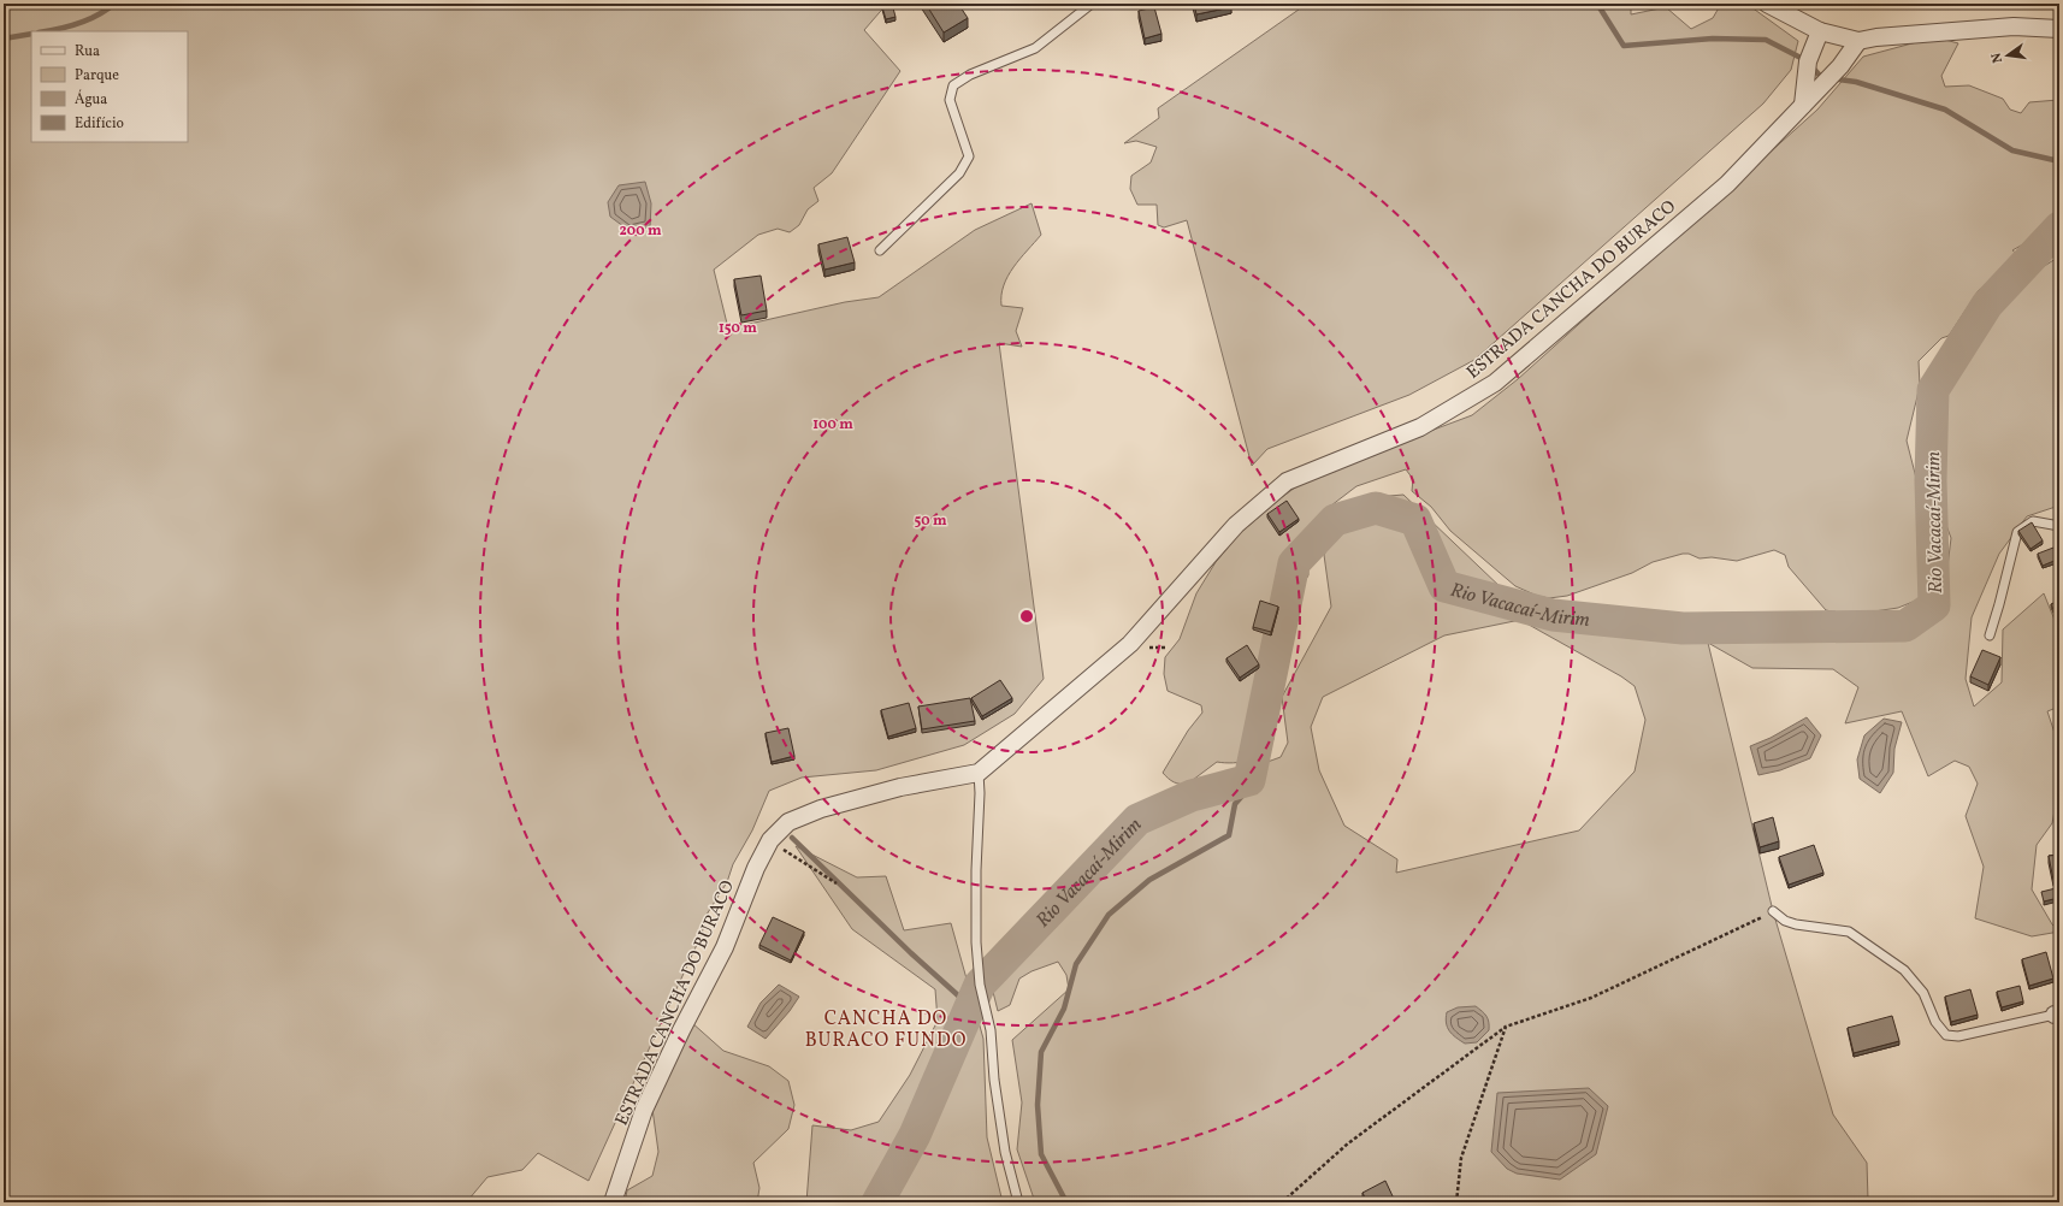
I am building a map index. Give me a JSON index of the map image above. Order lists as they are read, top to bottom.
{
  "streets": {
    "street": ["ESTRADA CANCHA DO BURACO"]
  },
  "districts": ["CANCHA DO BURACO FUNDO"],
  "water": ["Rio Vacacaí-Mirim"],
  "legend": [
    "Rua",
    "Parque",
    "Água",
    "Edifício"
  ],
  "north": "left",
  "rings": [
    "200 m",
    "150 m",
    "100 m",
    "50 m"
  ]
}
